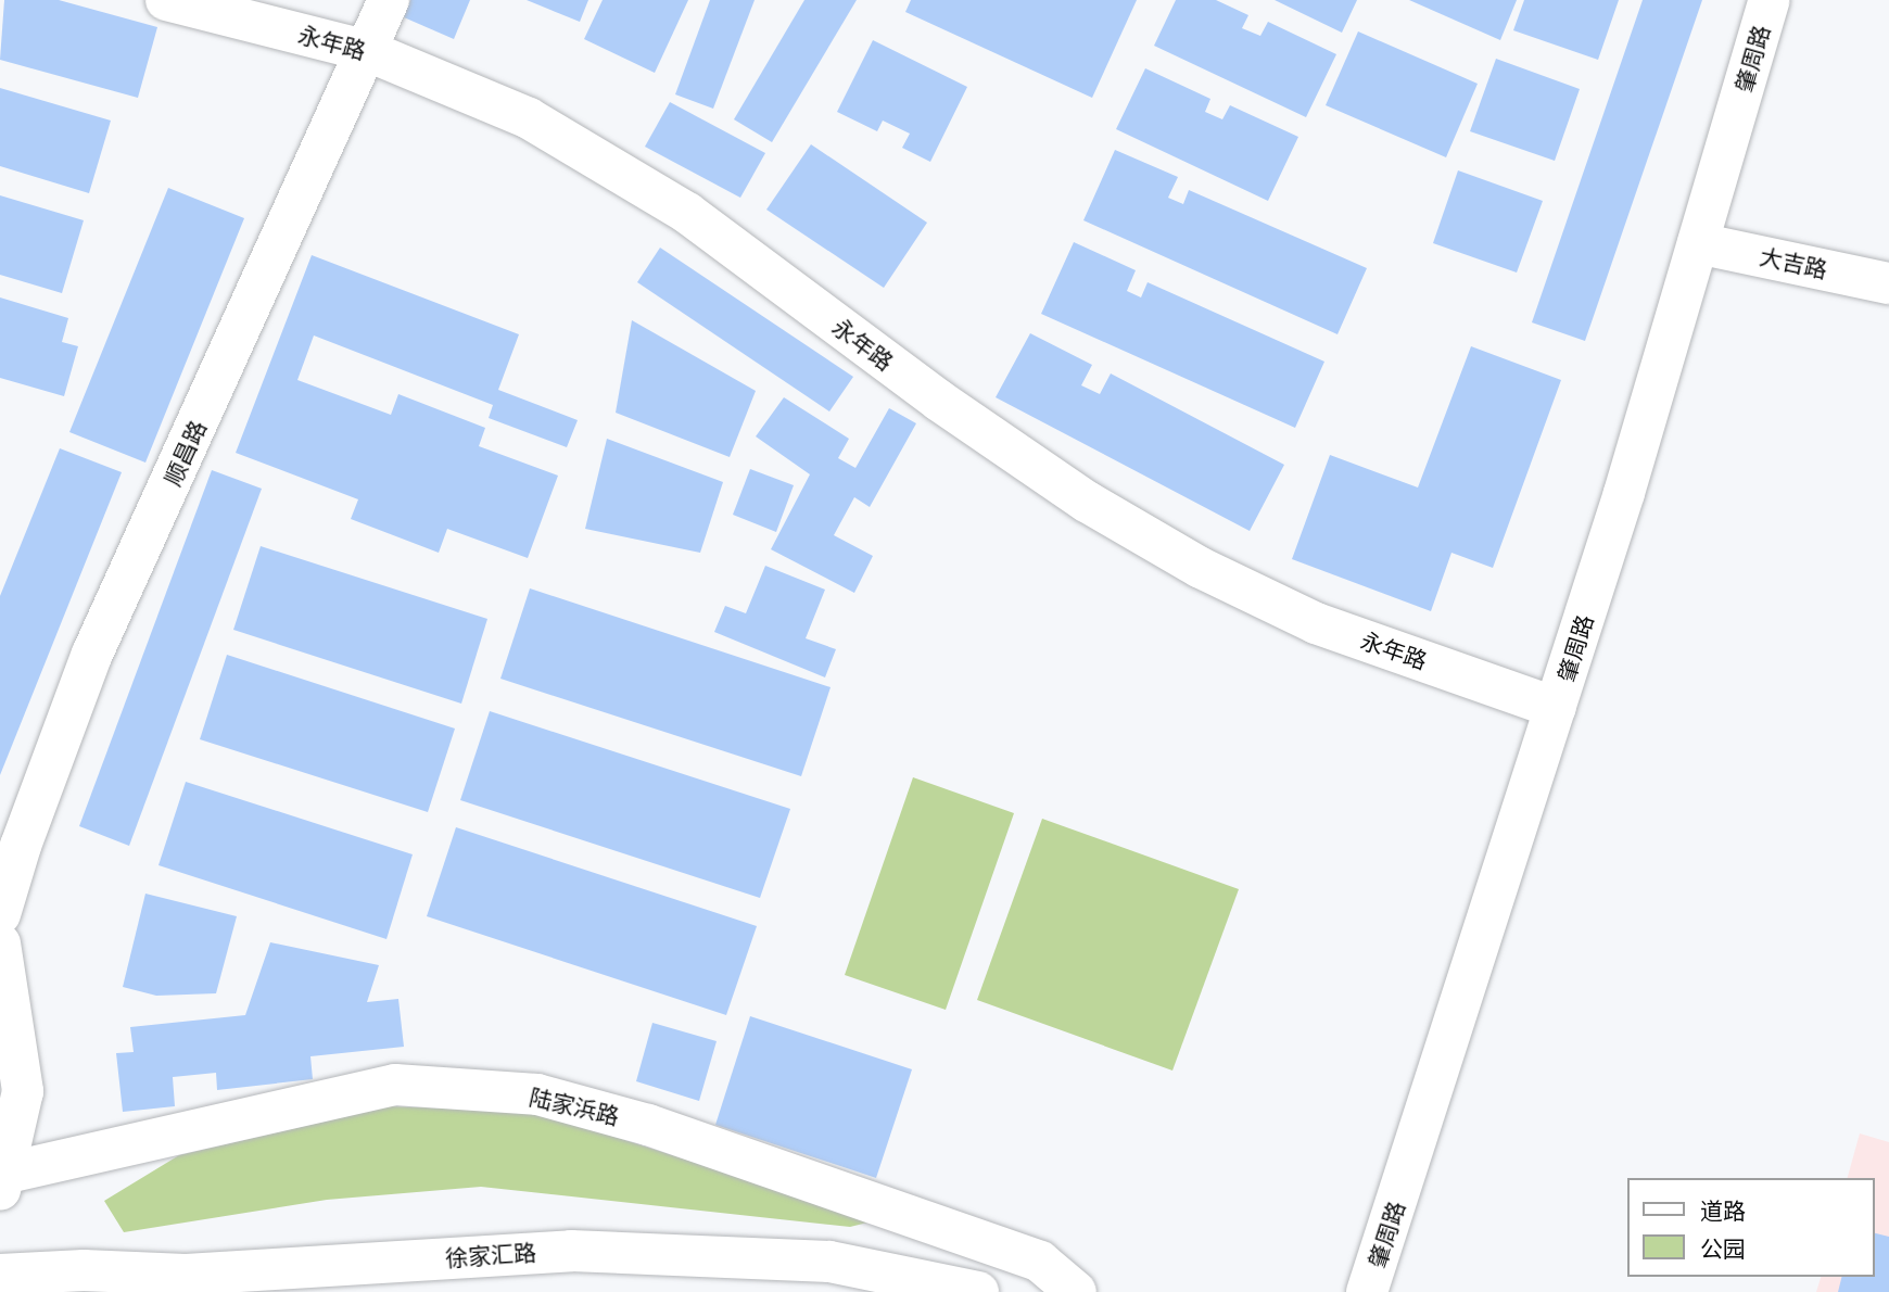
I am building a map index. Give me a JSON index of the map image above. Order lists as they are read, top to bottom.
{
  "streets": {
    "street": [
      "永年路",
      "肇周路",
      "大吉路",
      "顺昌路",
      "陆家浜路",
      "徐家汇路"
    ]
  },
  "crossings": [
    ["永年路", "肇周路"],
    ["永年路", "顺昌路"],
    ["肇周路", "大吉路"]
  ],
  "legend": ["道路", "公园"]
}
